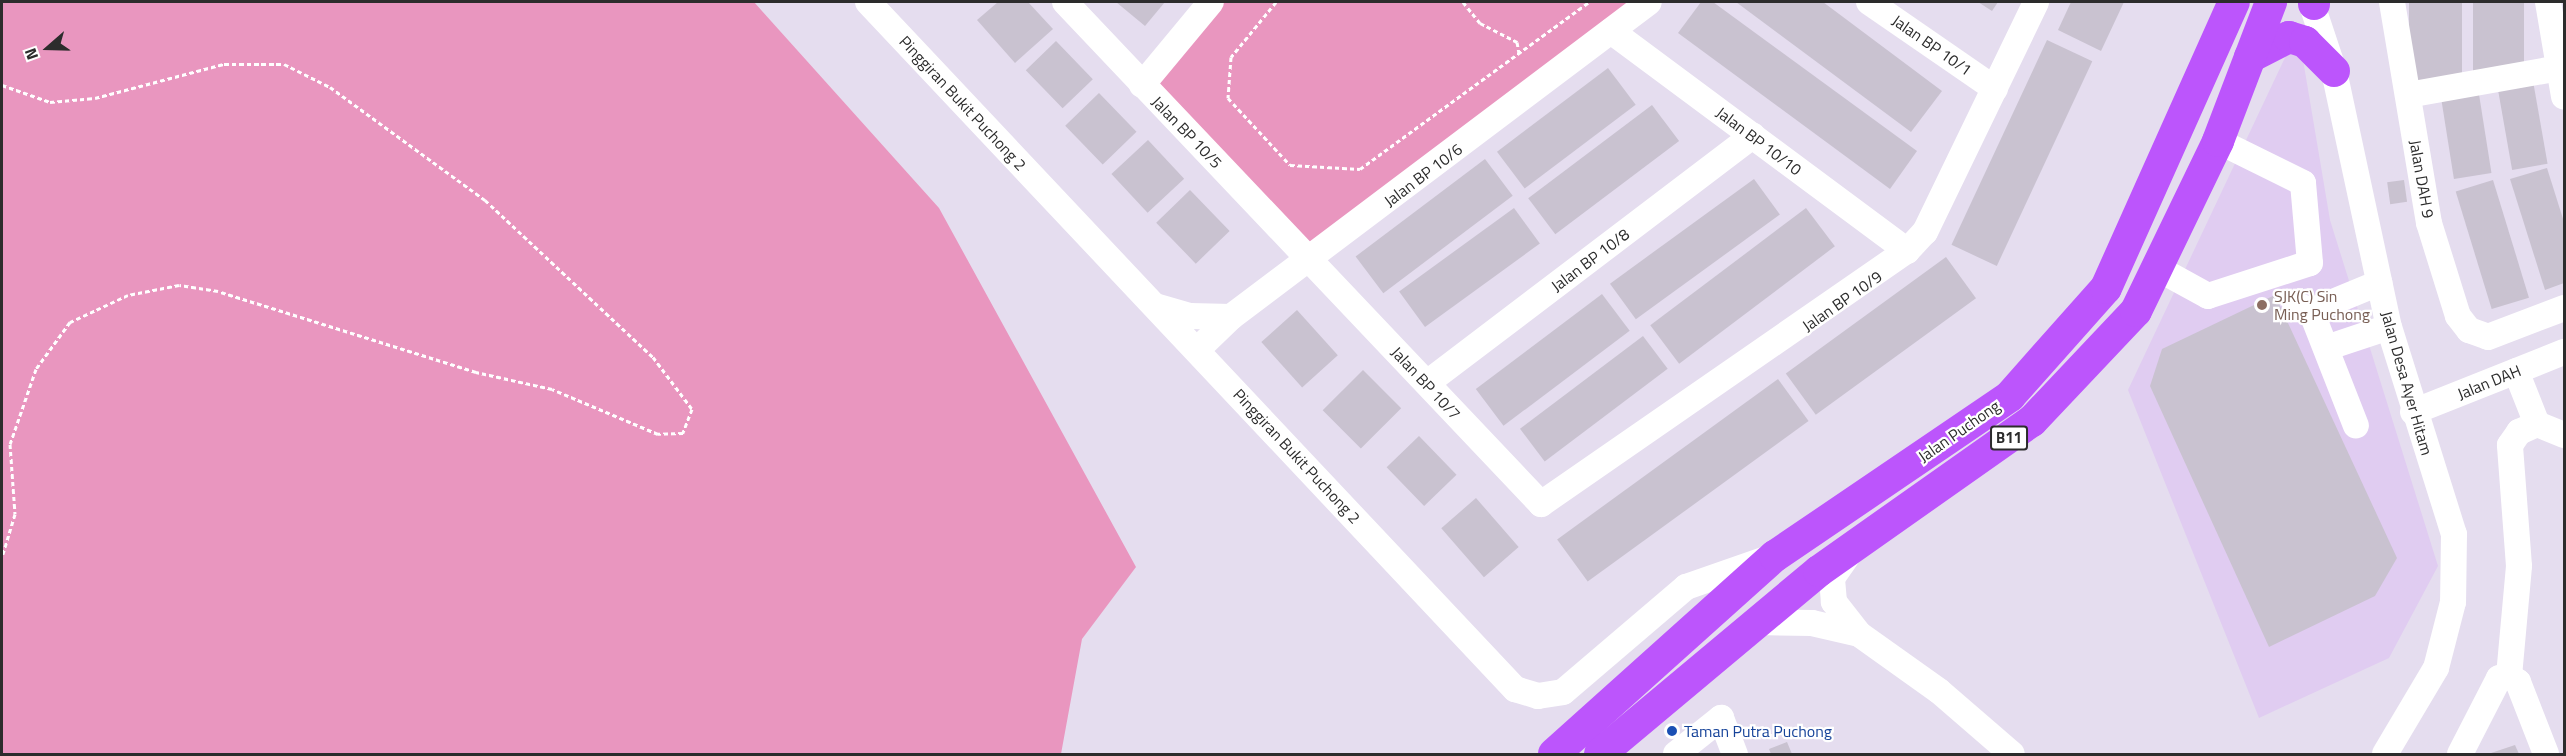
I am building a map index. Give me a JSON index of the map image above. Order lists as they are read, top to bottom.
{
  "streets": {
    "main road": ["Jalan Puchong", "B11"],
    "street": [
      "Jalan BP 10/1",
      "Pinggiran Bukit Puchong 2",
      "Jalan BP 10/5",
      "Jalan BP 10/10",
      "Jalan BP 10/6",
      "Jalan DAH 9",
      "Jalan BP 10/8",
      "Jalan BP 10/9",
      "Jalan DAH",
      "Jalan BP 10/7",
      "Jalan Desa Ayer Hitam"
    ]
  },
  "crossings": [
    ["Jalan BP 10/1", "Jalan BP 10/9"],
    ["Pinggiran Bukit Puchong 2", "Jalan BP 10/6"],
    ["Pinggiran Bukit Puchong 2", "Jalan Puchong"],
    ["Jalan BP 10/5", "Jalan BP 10/6"],
    ["Jalan BP 10/5", "Jalan BP 10/7"],
    ["Jalan BP 10/10", "Jalan BP 10/6"],
    ["Jalan BP 10/10", "Jalan BP 10/8"],
    ["Jalan BP 10/10", "Jalan BP 10/9"],
    ["Jalan BP 10/6", "Jalan BP 10/7"],
    ["Jalan BP 10/8", "Jalan BP 10/7"],
    ["Jalan BP 10/9", "Jalan BP 10/7"],
    ["Jalan DAH", "Jalan Desa Ayer Hitam"]
  ],
  "places": ["SJK(C) Sin Ming Puchong", "Taman Putra Puchong"],
  "north": "left"
}
